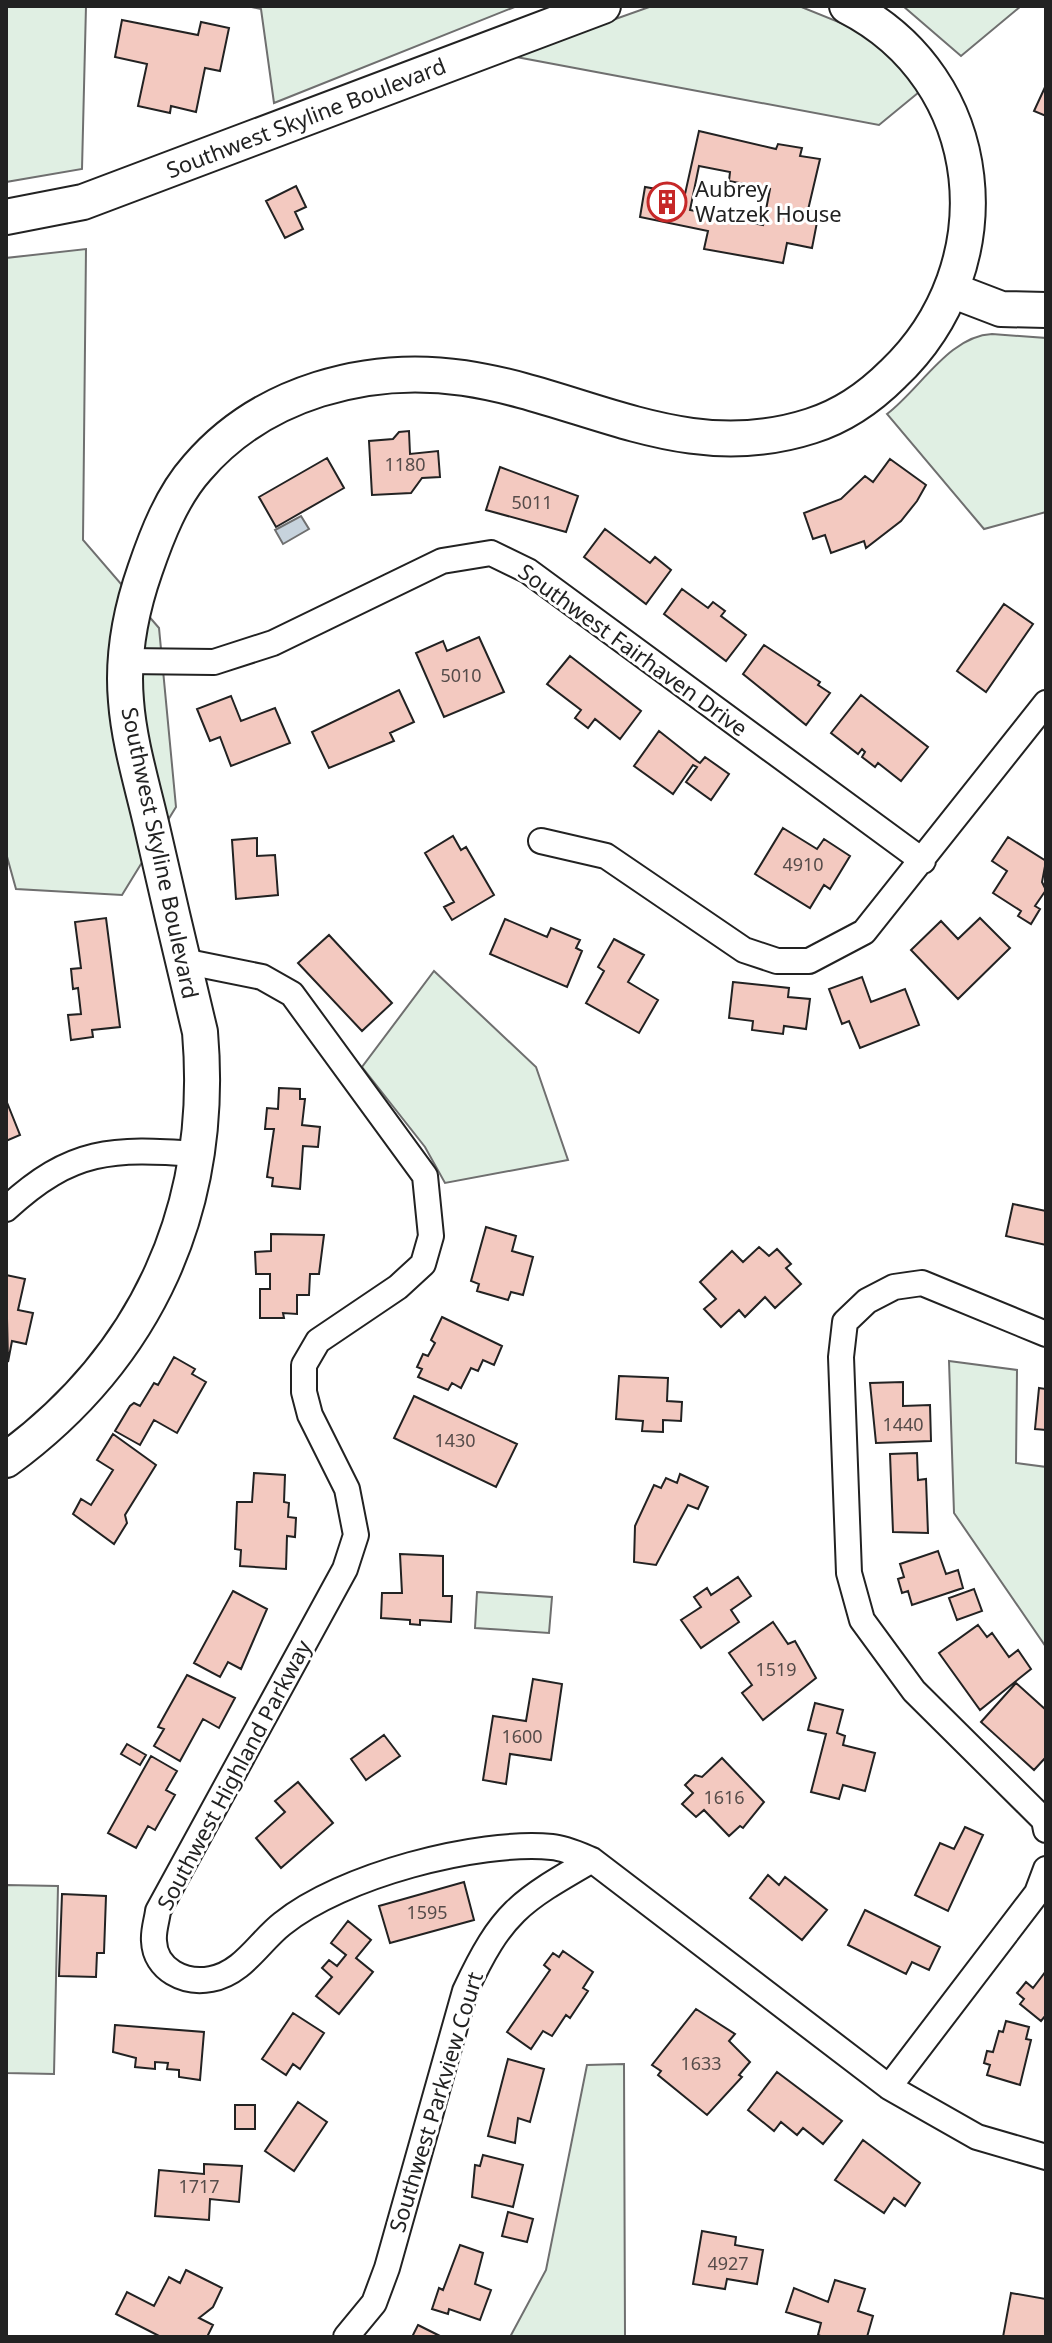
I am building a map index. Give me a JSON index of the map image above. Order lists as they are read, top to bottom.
{
  "streets": {
    "main road": ["Southwest Skyline Boulevard"],
    "street": ["Southwest Fairhaven Drive", "Southwest Highland Parkway", "Southwest Parkview Court"]
  },
  "crossings": [
    ["Southwest Skyline Boulevard", "Southwest Fairhaven Drive"],
    ["Southwest Skyline Boulevard", "Southwest Highland Parkway"],
    ["Southwest Highland Parkway", "Southwest Parkview Court"]
  ],
  "places": {
    "building": ["Aubrey Watzek House"]
  },
  "house_numbers": [
    "1180",
    "5011",
    "5010",
    "4910",
    "1440",
    "1430",
    "1519",
    "1600",
    "1616",
    "1595",
    "1633",
    "1717",
    "4927"
  ]
}
